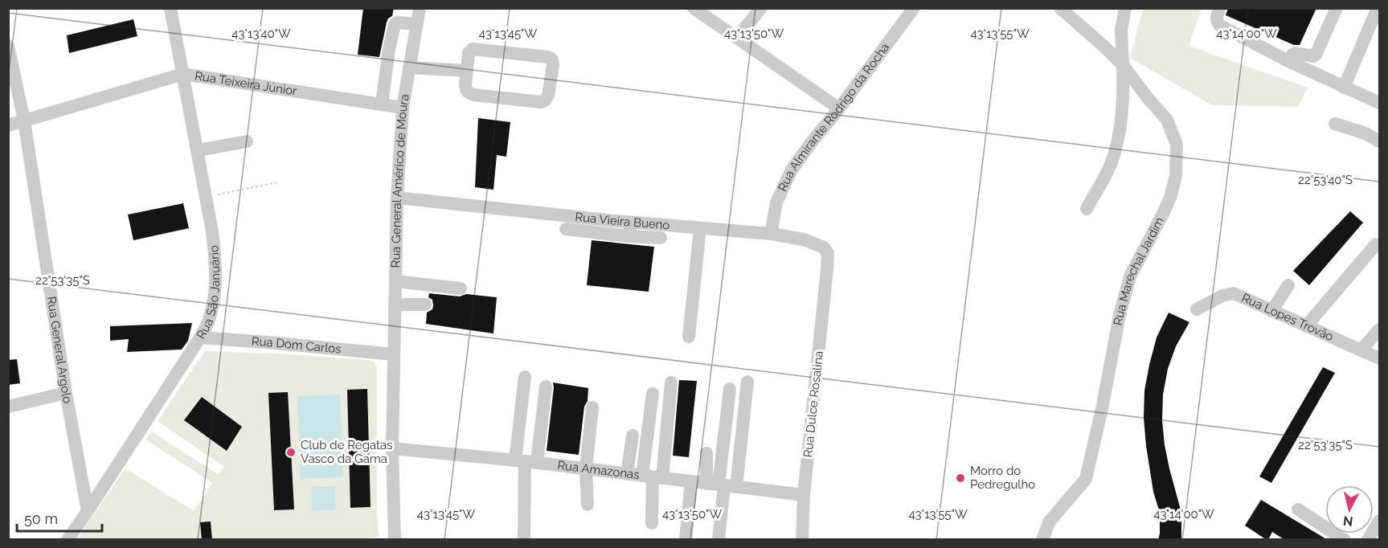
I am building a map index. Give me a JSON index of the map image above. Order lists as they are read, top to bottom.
{
  "streets": {
    "street": [
      "Rua Teixeira Júnior",
      "Rua Almirante Rodrigo da Rocha",
      "Rua General Américo de Moura",
      "Rua Vieira Bueno",
      "Rua Marechal Jardim",
      "Rua São Januário",
      "Rua Lopes Trovão",
      "Rua Dom Carlos",
      "Rua General Argolo",
      "Rua Dulce Rosalina",
      "Rua Amazonas"
    ]
  },
  "crossings": [
    ["Rua Teixeira Júnior", "Rua General Américo de Moura"],
    ["Rua Teixeira Júnior", "Rua São Januário"],
    ["Rua Teixeira Júnior", "Rua General Argolo"],
    ["Rua Almirante Rodrigo da Rocha", "Rua Vieira Bueno"],
    ["Rua General Américo de Moura", "Rua Vieira Bueno"],
    ["Rua General Américo de Moura", "Rua Dom Carlos"],
    ["Rua General Américo de Moura", "Rua Amazonas"],
    ["Rua Vieira Bueno", "Rua Dulce Rosalina"],
    ["Rua São Januário", "Rua Dom Carlos"],
    ["Rua São Januário", "Rua General Argolo"],
    ["Rua Dulce Rosalina", "Rua Amazonas"]
  ],
  "places": ["Club de Regatas Vasco da Gama", "Morro do Pedregulho"],
  "scale_bar": "50 m",
  "north": "bottom",
  "coordinates": [
    "43°13'40\"W",
    "43°13'45\"W",
    "43°13'50\"W",
    "43°13'55\"W",
    "43°14'00\"W",
    "22°53'40\"S",
    "22°53'35\"S"
  ]
}
